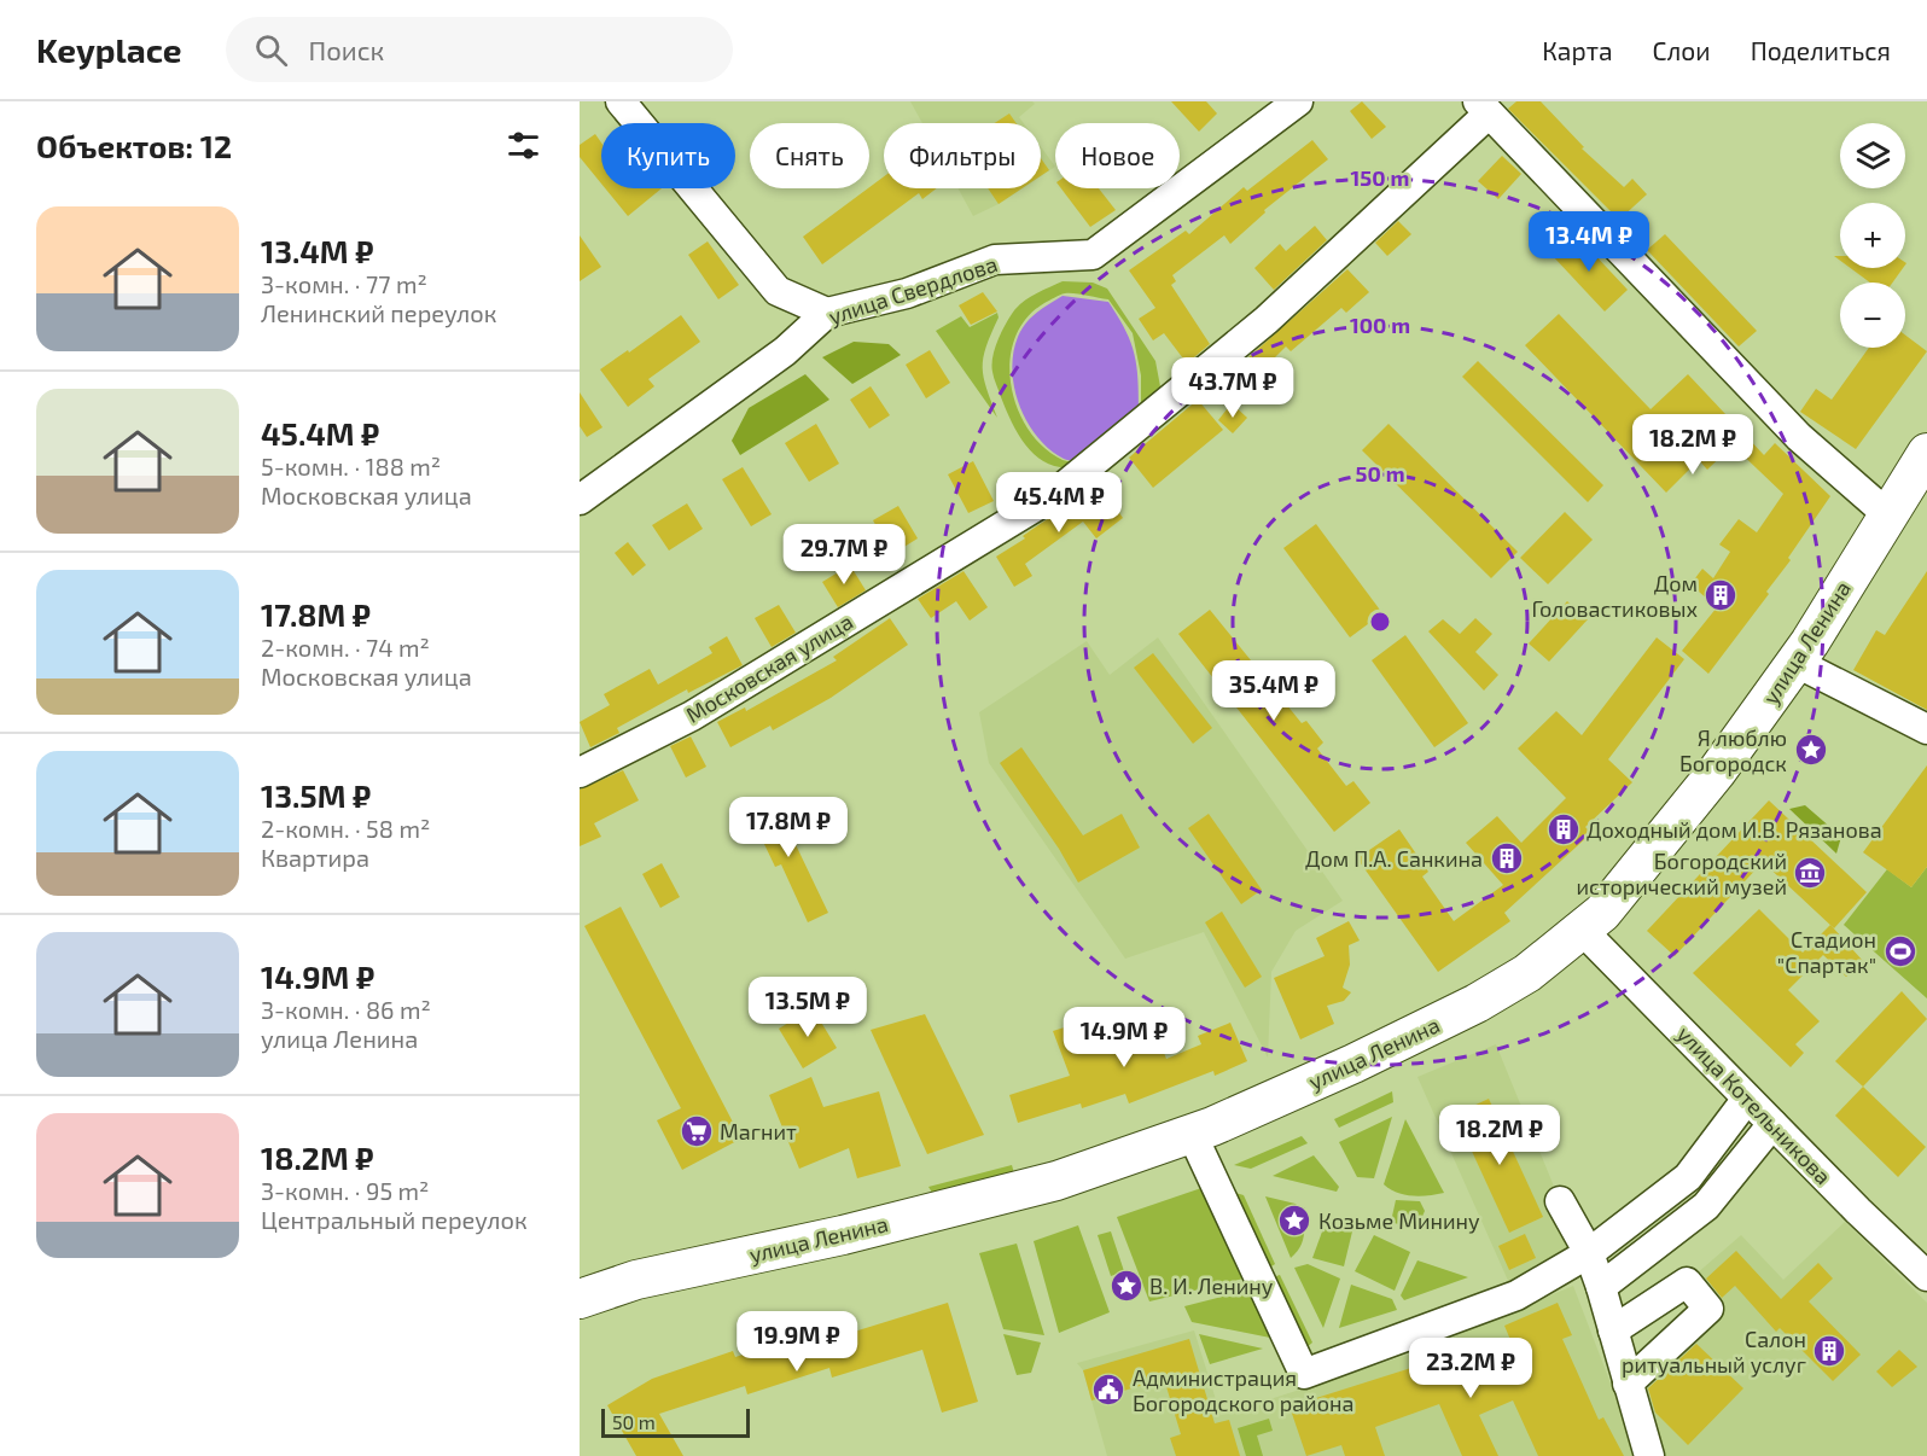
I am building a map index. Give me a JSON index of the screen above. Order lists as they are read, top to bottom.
{
  "streets": {
    "main road": ["улица Ленина"],
    "street": ["улица Свердлова", "Московская улица", "улица Котельникова"]
  },
  "crossings": [
    ["улица Ленина", "улица Котельникова"]
  ],
  "places": {
    "building": [
      "Дом Головастиковых",
      "Доходный дом И.В. Рязанова",
      "Дом П.А. Санкина",
      "Салон ритуальный услуг"
    ],
    "place": ["Я люблю Богородск", "Козьме Минину", "В. И. Ленину"],
    "museum": ["Богородский исторический музей"],
    "sports": ["Стадион \"Спартак\""],
    "supermarket": ["Магнит"],
    "public building": ["Администрация Богородского района"]
  },
  "scale_bar": "50 m",
  "page": {
    "header": "Keyplace",
    "search": "Поиск",
    "nav": ["Карта", "Слои", "Поделиться"],
    "heading": "Объектов: 12",
    "map_buttons": ["+", "−"],
    "chip": [
      "Купить",
      "Снять",
      "Фильтры",
      "Новое"
    ],
    "list": [
      {
        "name": "13.4M ₽",
        "note": "3-комн. · 77 m² · Ленинский переулок"
      },
      {
        "name": "45.4M ₽",
        "note": "5-комн. · 188 m² · Московская улица"
      },
      {
        "name": "17.8M ₽",
        "note": "2-комн. · 74 m² · Московская улица"
      },
      {
        "name": "13.5M ₽",
        "note": "2-комн. · 58 m² · Квартира"
      },
      {
        "name": "14.9M ₽",
        "note": "3-комн. · 86 m² · улица Ленина"
      },
      {
        "name": "18.2M ₽",
        "note": "3-комн. · 95 m² · Центральный переулок"
      }
    ],
    "price": [
      "13.4M ₽",
      "43.7M ₽",
      "18.2M ₽",
      "45.4M ₽",
      "29.7M ₽",
      "35.4M ₽",
      "17.8M ₽",
      "13.5M ₽",
      "14.9M ₽",
      "18.2M ₽",
      "19.9M ₽",
      "23.2M ₽"
    ],
    "scale": "50 m"
  },
  "rings": ["150 m", "100 m", "50 m"]
}
